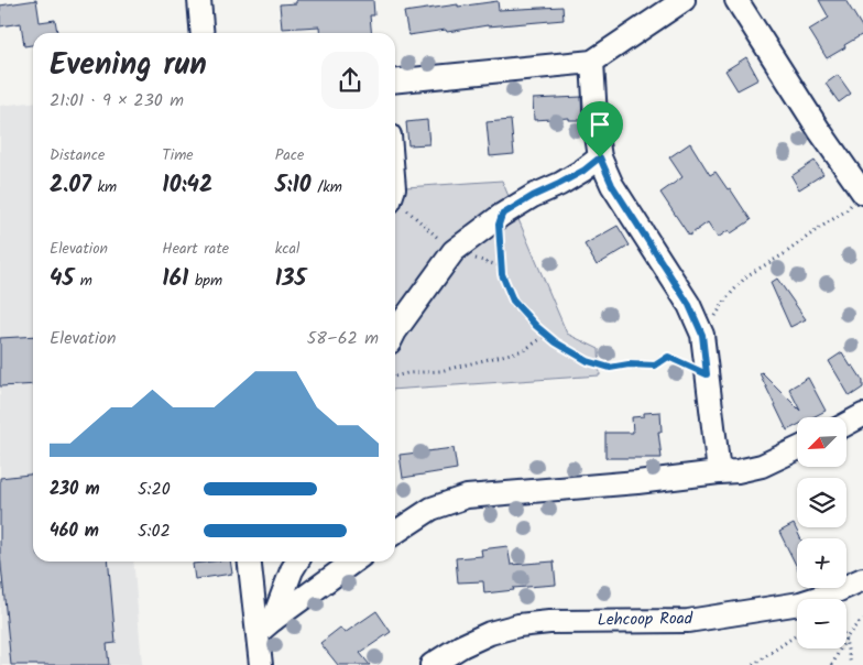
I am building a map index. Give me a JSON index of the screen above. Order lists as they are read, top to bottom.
{
  "streets": {
    "street": ["Lehcoop Road"]
  },
  "north": "bottom left",
  "page": {
    "heading": ["Evening run", "21:01 · 9 × 230 m"],
    "stats": [
      ["Distance", "2.07 km"],
      ["Time", "10:42"],
      ["Pace", "5:10 /km"],
      ["Elevation", "45 m"],
      ["Heart rate", "161 bpm"],
      ["kcal", "135"]
    ],
    "chart": ["Elevation", "58–62 m"],
    "map_buttons": ["+", "−"],
    "list": [
      {
        "name": "230 m",
        "note": "5:20"
      },
      {
        "name": "460 m",
        "note": "5:02"
      }
    ]
  }
}
